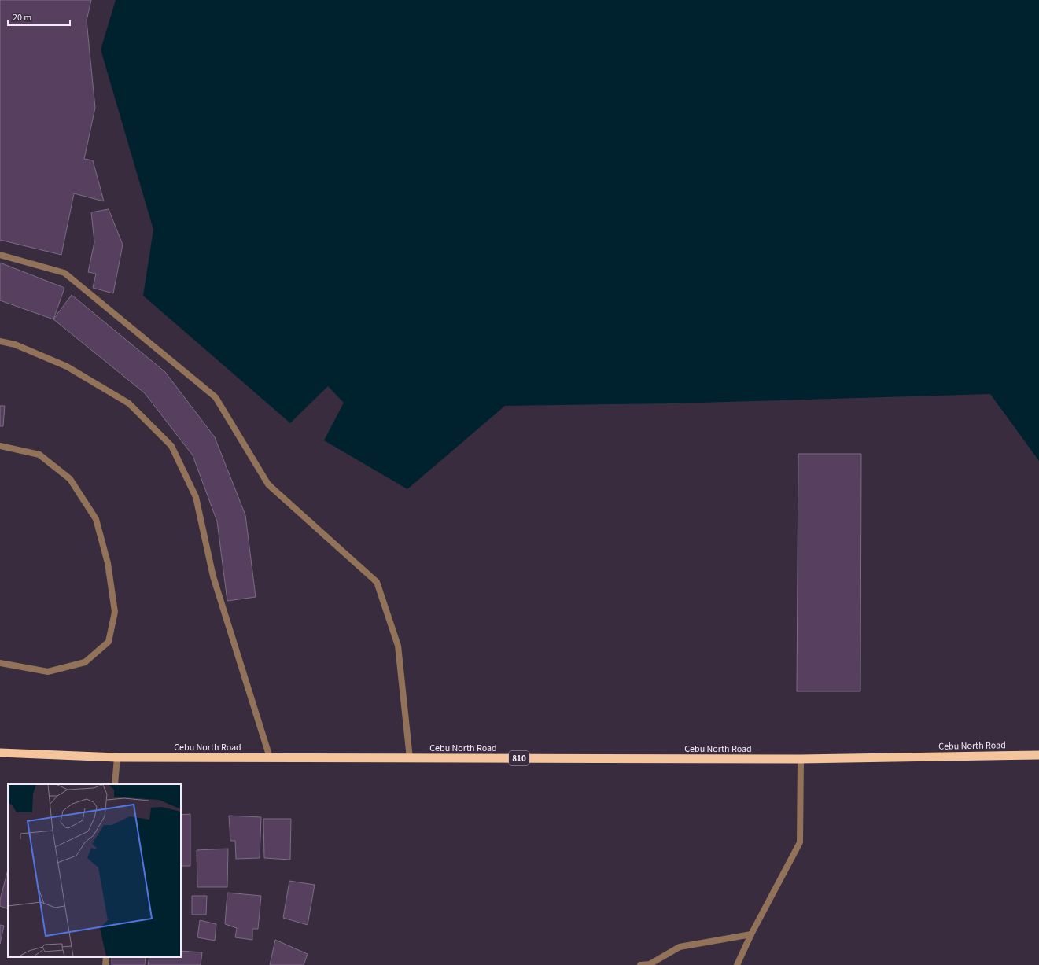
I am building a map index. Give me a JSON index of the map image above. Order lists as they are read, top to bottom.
{
  "streets": {
    "highway": ["Cebu North Road", "810"]
  },
  "scale_bar": "20 m"
}
